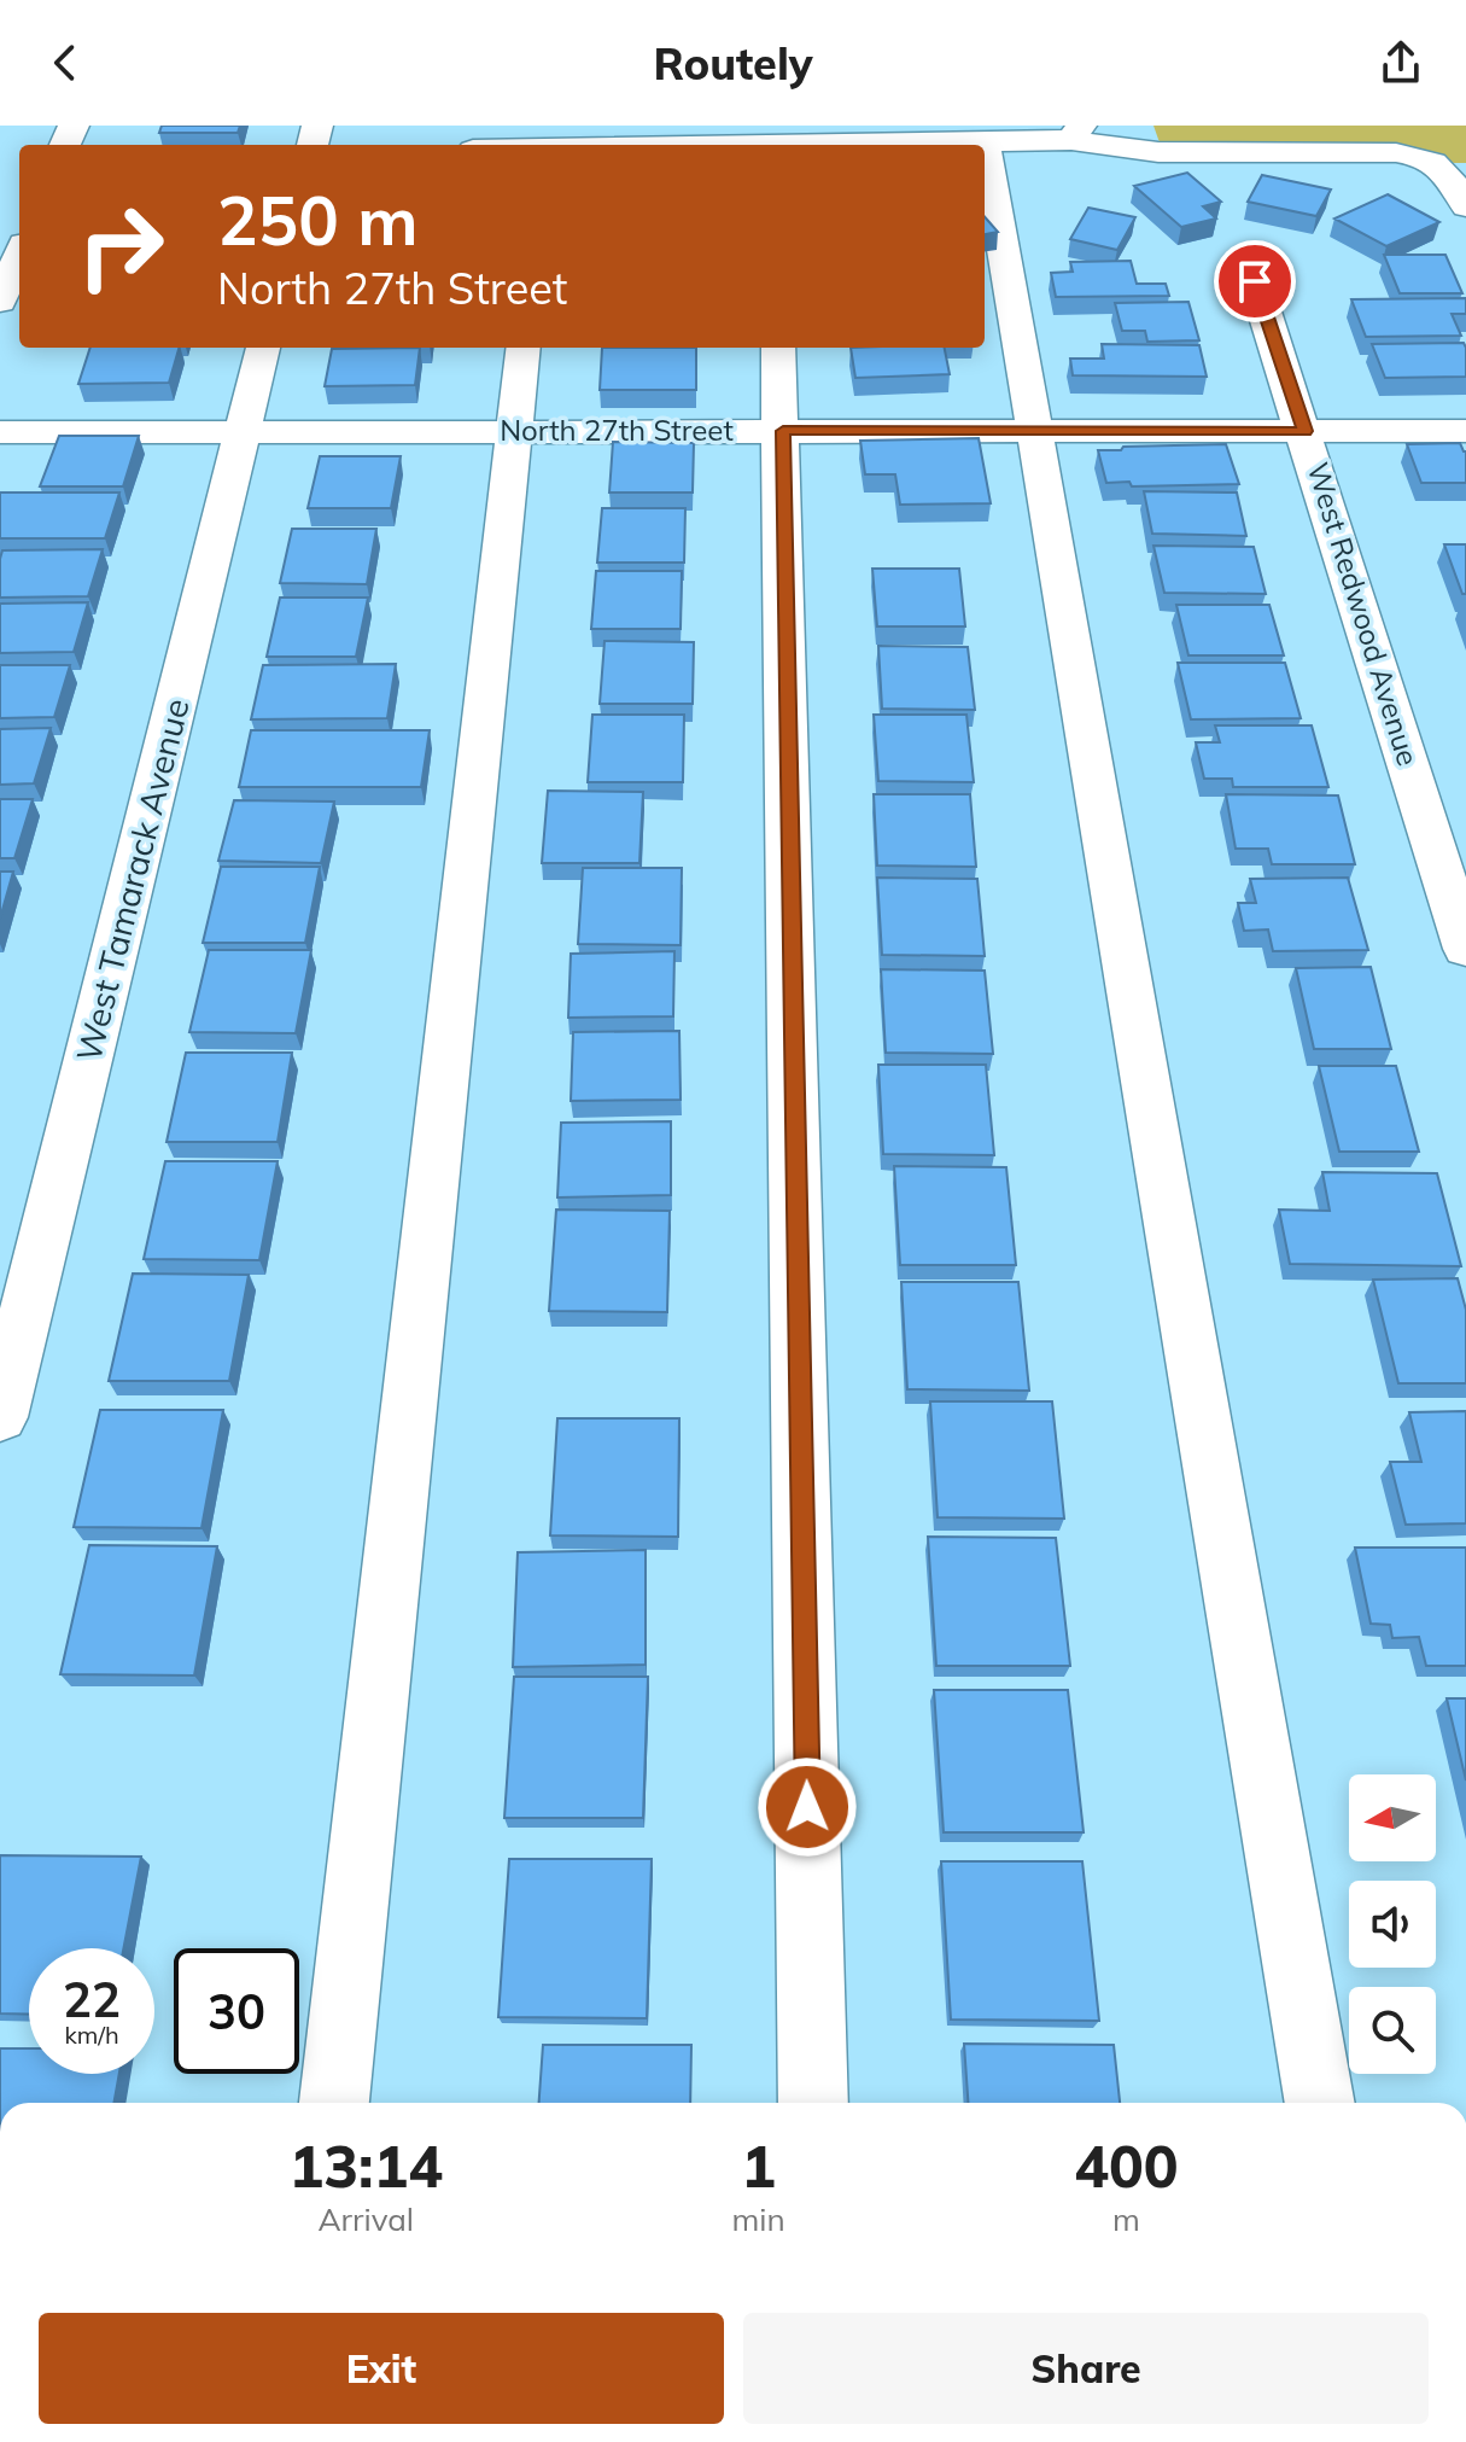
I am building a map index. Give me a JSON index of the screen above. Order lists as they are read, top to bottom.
{
  "streets": {
    "street": ["North 27th Street", "West Redwood Avenue", "West Tamarack Avenue"]
  },
  "crossings": [
    ["North 27th Street", "West Redwood Avenue"],
    ["North 27th Street", "West Tamarack Avenue"]
  ],
  "north": "left",
  "page": {
    "header": "Routely",
    "turn": ["250 m", "North 27th Street"],
    "speed": "22 km/h",
    "limit": "30",
    "eta": [
      "13:14",
      "Arrival",
      "1",
      "min",
      "400",
      "m"
    ],
    "buttons": ["Exit", "Share"]
  }
}
